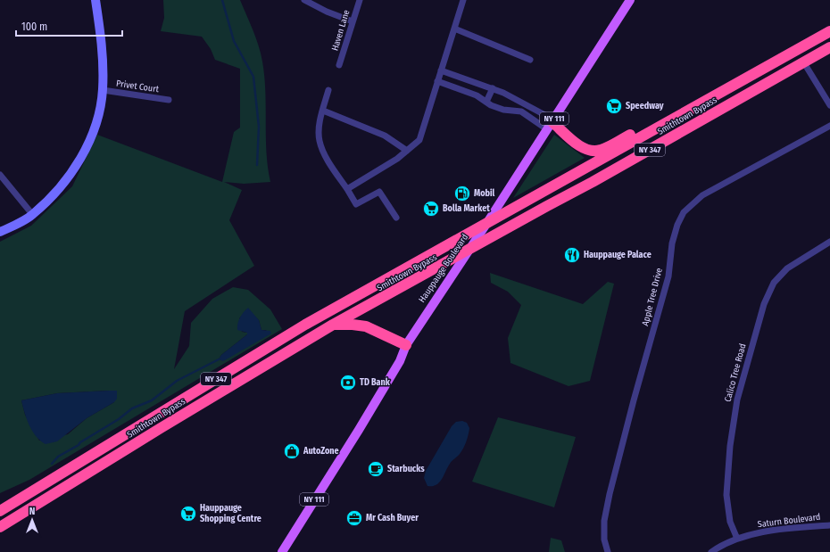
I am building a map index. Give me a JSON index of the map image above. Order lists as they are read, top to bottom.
{
  "streets": {
    "highway": ["Smithtown Bypass", "NY 347"],
    "main road": ["NY 111", "Hauppauge Boulevard"],
    "street": [
      "Haven Lane",
      "Privet Court",
      "Apple Tree Drive",
      "Calico Tree Road",
      "Saturn Boulevard"
    ]
  },
  "crossings": [
    ["Smithtown Bypass", "Hauppauge Boulevard"],
    ["Calico Tree Road", "Saturn Boulevard"]
  ],
  "places": {
    "supermarket": ["Speedway", "Bolla Market", "Hauppauge Shopping Centre"],
    "fuel station": ["Mobil"],
    "restaurant": ["Hauppauge Palace"],
    "bank": ["TD Bank"],
    "shop": ["AutoZone"],
    "cafe": ["Starbucks"],
    "office": ["Mr Cash Buyer"]
  },
  "scale_bar": "100 m",
  "north": "top"
}
